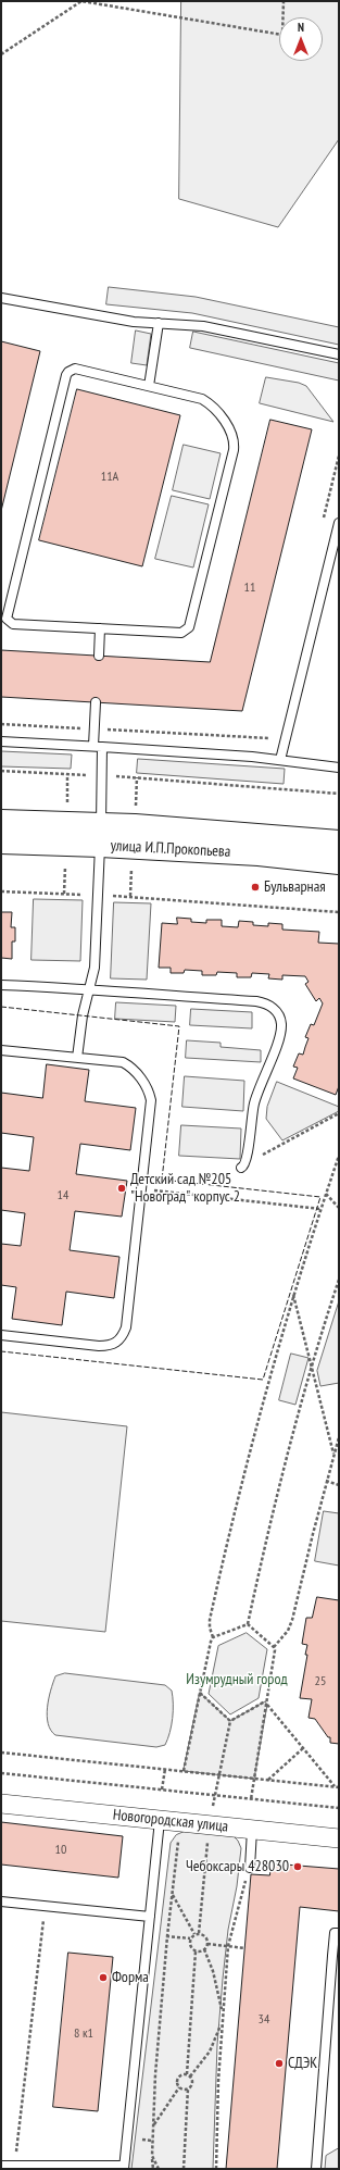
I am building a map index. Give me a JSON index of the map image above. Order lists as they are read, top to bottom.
{
  "streets": {
    "street": ["улица И.П.Прокопьева", "Новогородская улица"]
  },
  "parks": ["Изумрудный город"],
  "places": [
    "Бульварная",
    "Детский сад №205 \"Новоград\" корпус 2",
    "Чебоксары 428030",
    "Форма",
    "СДЭК"
  ],
  "house_numbers": [
    "11А",
    "11",
    "14",
    "25",
    "10",
    "34",
    "8 к1"
  ],
  "north": "top"
}
